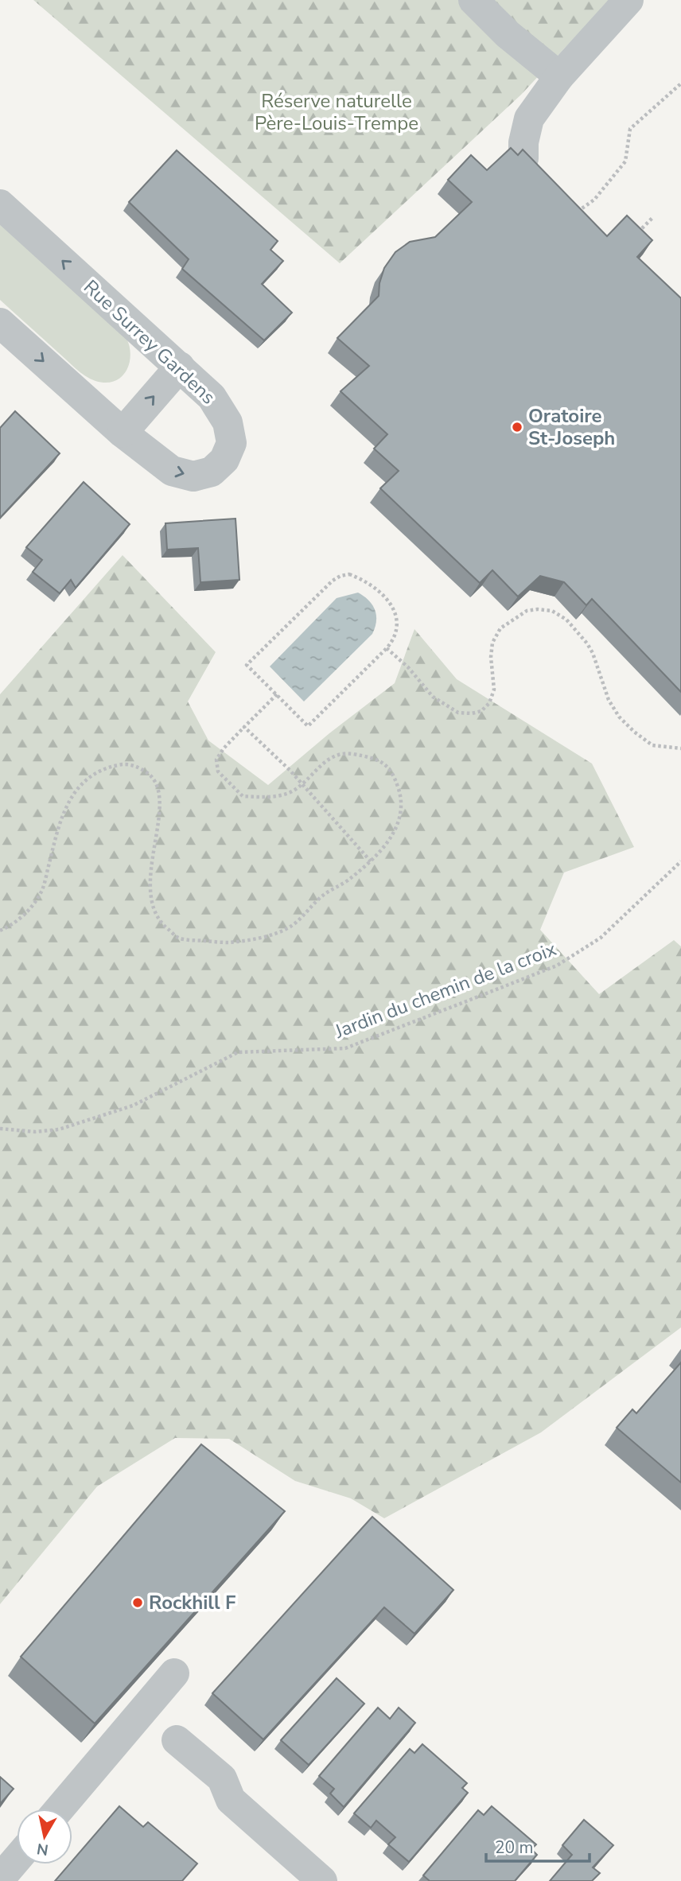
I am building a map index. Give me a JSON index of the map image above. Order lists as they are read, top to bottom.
{
  "streets": {
    "street": ["Rue Surrey Gardens"],
    "path": ["Jardin du chemin de la croix"]
  },
  "parks": ["Réserve naturelle Père-Louis-Trempe"],
  "places": ["Oratoire St-Joseph", "Rockhill F"],
  "scale_bar": "20 m",
  "north": "bottom"
}
